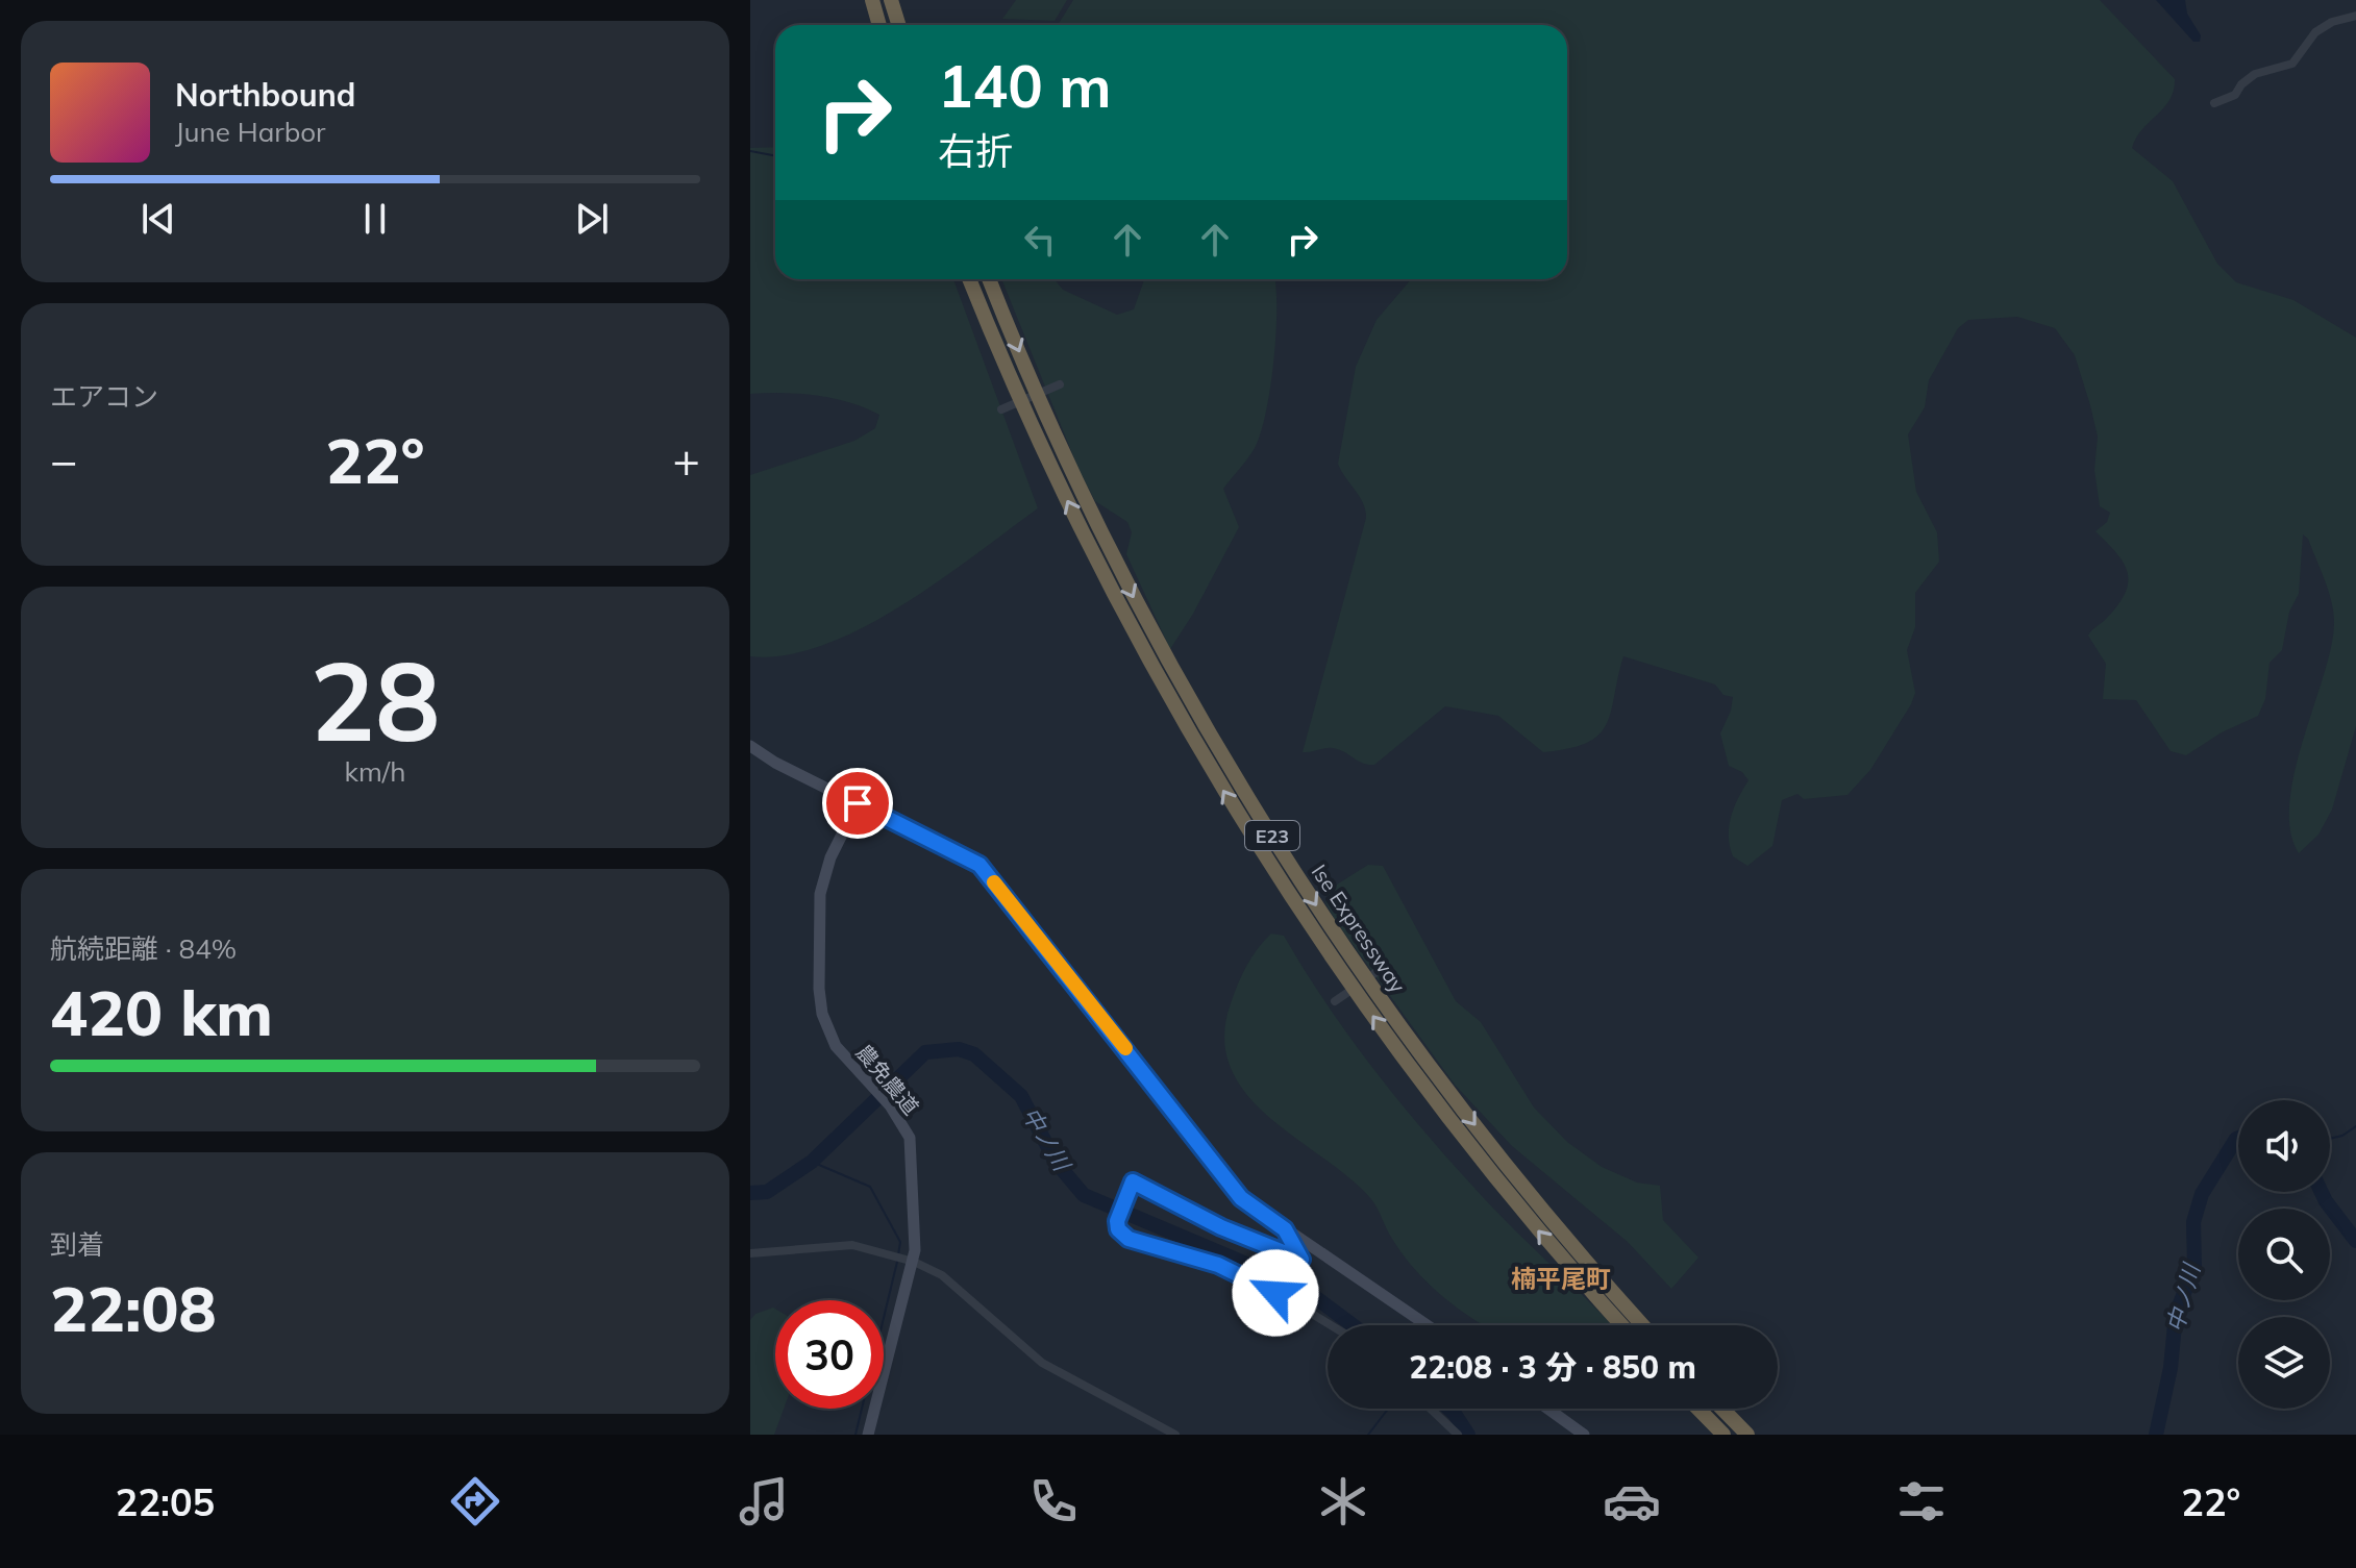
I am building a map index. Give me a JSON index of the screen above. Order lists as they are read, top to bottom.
{
  "streets": {
    "highway": ["E23", "Ise Expressway"],
    "main road": ["農免農道"]
  },
  "districts": ["楠平尾町"],
  "water": ["中ノ川"],
  "page": {
    "turn": ["140 m", "右折"],
    "song": ["Northbound", "June Harbor"],
    "tile": [
      "エアコン",
      ["28", "km/h"],
      ["航続距離 · 84%", "420 km"],
      ["到着", "22:08"]
    ],
    "heat": ["−", "22°", "+"],
    "limit": "30",
    "trip": "22:08 · 3 分 · 850 m",
    "tabs": ["22:05", "22°"]
  }
}
